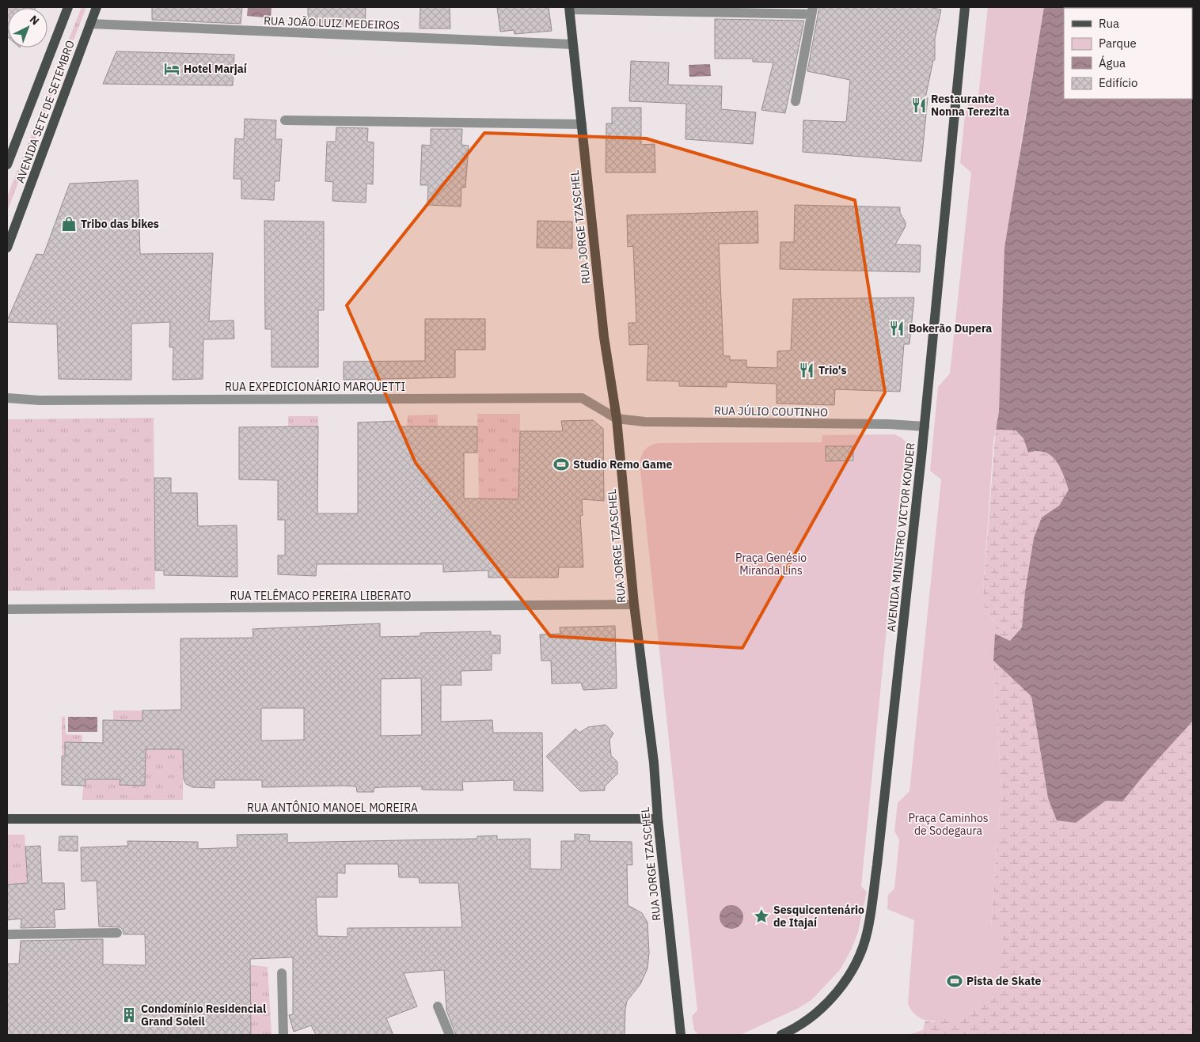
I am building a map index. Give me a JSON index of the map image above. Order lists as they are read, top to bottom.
{
  "streets": {
    "main road": [
      "AVENIDA SETE DE SETEMBRO",
      "RUA JORGE TZASCHEL",
      "AVENIDA MINISTRO VICTOR KONDER",
      "RUA ANTÔNIO MANOEL MOREIRA"
    ],
    "street": [
      "RUA JOÃO LUIZ MEDEIROS",
      "RUA EXPEDICIONÁRIO MARQUETTI",
      "RUA JÚLIO COUTINHO",
      "RUA TELÊMACO PEREIRA LIBERATO"
    ]
  },
  "crossings": [
    ["RUA JOÃO LUIZ MEDEIROS", "AVENIDA SETE DE SETEMBRO"],
    ["RUA JOÃO LUIZ MEDEIROS", "RUA JORGE TZASCHEL"],
    ["RUA JORGE TZASCHEL", "RUA EXPEDICIONÁRIO MARQUETTI"],
    ["RUA JORGE TZASCHEL", "RUA JÚLIO COUTINHO"],
    ["RUA JORGE TZASCHEL", "RUA TELÊMACO PEREIRA LIBERATO"],
    ["RUA JORGE TZASCHEL", "RUA ANTÔNIO MANOEL MOREIRA"],
    ["RUA EXPEDICIONÁRIO MARQUETTI", "RUA JÚLIO COUTINHO"],
    ["RUA JÚLIO COUTINHO", "AVENIDA MINISTRO VICTOR KONDER"]
  ],
  "parks": ["Praça Genésio Miranda Lins", "Praça Caminhos de Sodegaura"],
  "places": {
    "hotel": ["Hotel Marjaí"],
    "restaurant": ["Restaurante Nonna Terezita", "Bokerão Dupera", "Trio's"],
    "shop": ["Tribo das bikes"],
    "sports": ["Studio Remo Game", "Pista de Skate"],
    "place": ["Sesquicentenário de Itajaí"],
    "building": ["Condomínio Residencial Grand Soleil"]
  },
  "legend": [
    "Rua",
    "Parque",
    "Água",
    "Edifício"
  ],
  "north": "top right"
}
